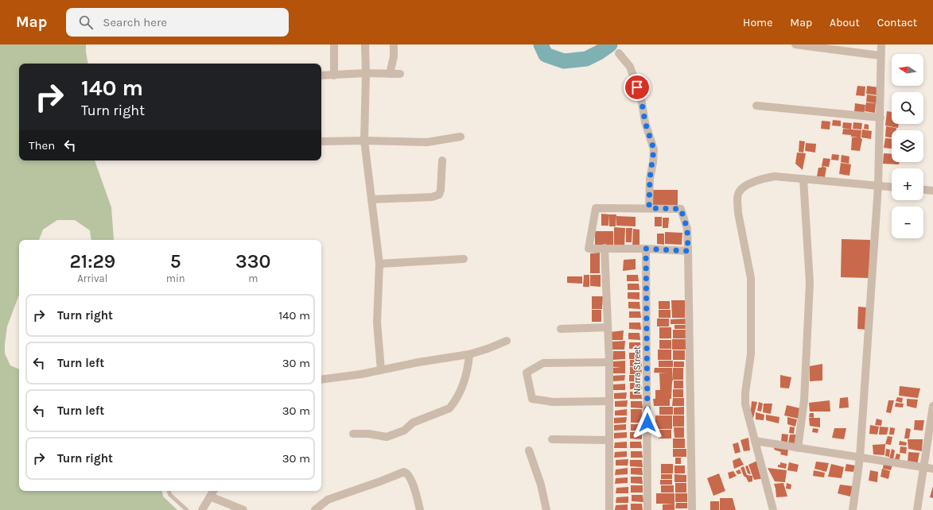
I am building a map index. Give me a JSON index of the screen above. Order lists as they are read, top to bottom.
{
  "streets": {
    "street": ["Narra Street"]
  },
  "north": "left",
  "page": {
    "header": "Map",
    "search": "Search here",
    "nav": [
      "Home",
      "Map",
      "About",
      "Contact"
    ],
    "map_buttons": ["+", "−"],
    "turn": ["140 m", "Turn right"],
    "then": "Then",
    "eta": [
      "21:29",
      "Arrival",
      "5",
      "min",
      "330",
      "m"
    ],
    "list": [
      {
        "name": "Turn right",
        "value": "140 m"
      },
      {
        "name": "Turn left",
        "value": "30 m"
      },
      {
        "name": "Turn left",
        "value": "30 m"
      },
      {
        "name": "Turn right",
        "value": "30 m"
      }
    ]
  }
}
